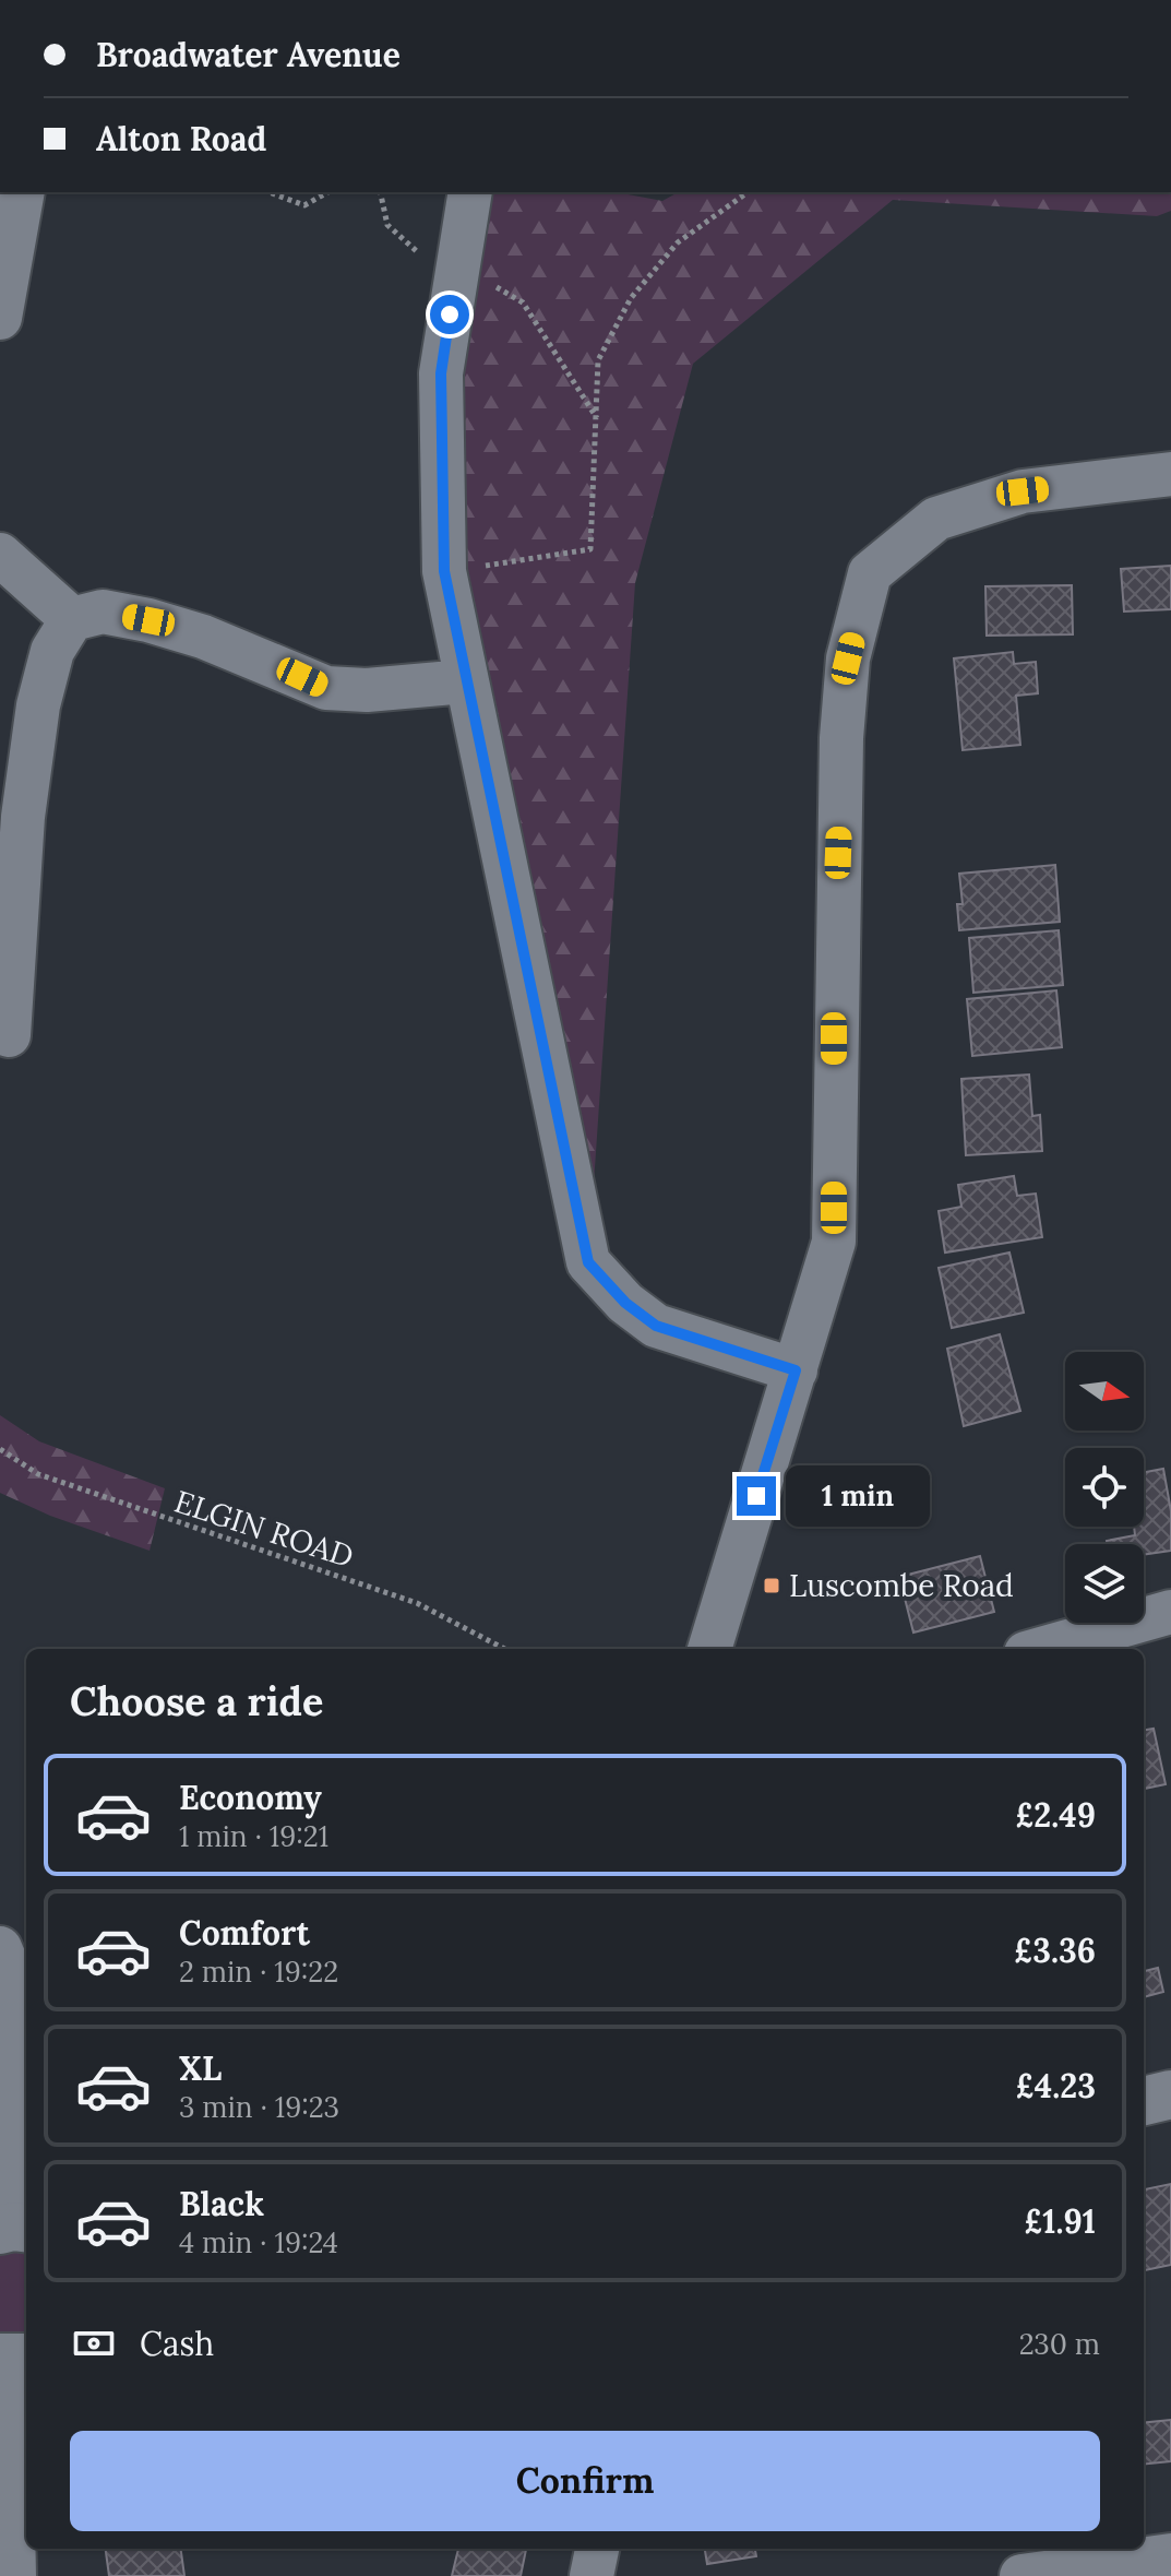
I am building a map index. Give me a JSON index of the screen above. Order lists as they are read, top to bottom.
{
  "streets": {
    "path": ["ELGIN ROAD"]
  },
  "places": {
    "transit": ["Luscombe Road"]
  },
  "north": "right",
  "page": {
    "banner": ["Broadwater Avenue", "Alton Road"],
    "bubble": "1 min",
    "heading": "Choose a ride",
    "list": [
      {
        "name": "Economy",
        "note": "1 min · 19:21",
        "value": "£2.49"
      },
      {
        "name": "Comfort",
        "note": "2 min · 19:22",
        "value": "£3.36"
      },
      {
        "name": "XL",
        "note": "3 min · 19:23",
        "value": "£4.23"
      },
      {
        "name": "Black",
        "note": "4 min · 19:24",
        "value": "£1.91"
      }
    ],
    "pay": ["Cash", "230 m"],
    "buttons": "Confirm"
  }
}
